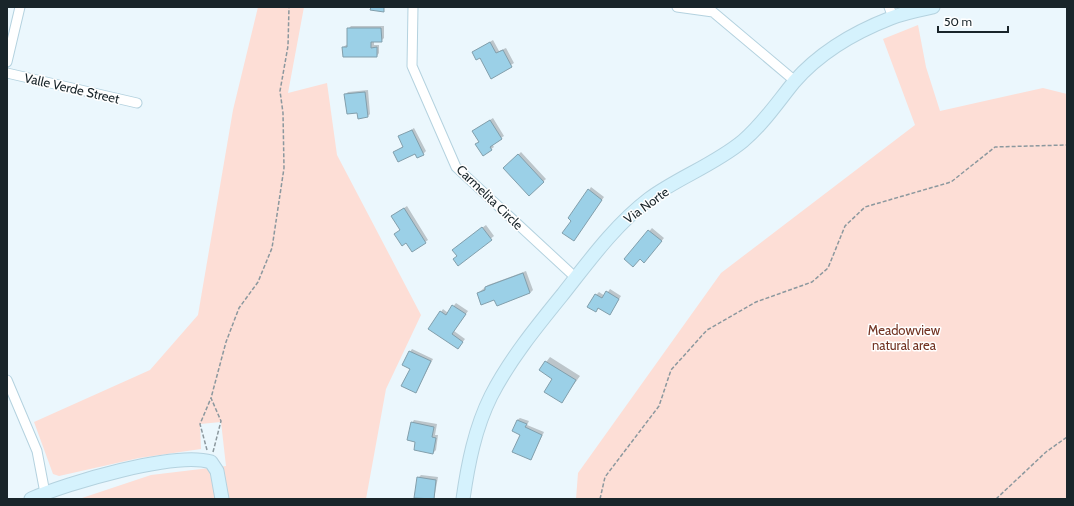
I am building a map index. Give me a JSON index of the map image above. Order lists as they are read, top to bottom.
{
  "streets": {
    "street": ["Valle Verde Street", "Carmelita Circle", "Via Norte"]
  },
  "crossings": [
    ["Carmelita Circle", "Via Norte"]
  ],
  "parks": ["Meadowview natural area"],
  "scale_bar": "50 m"
}
